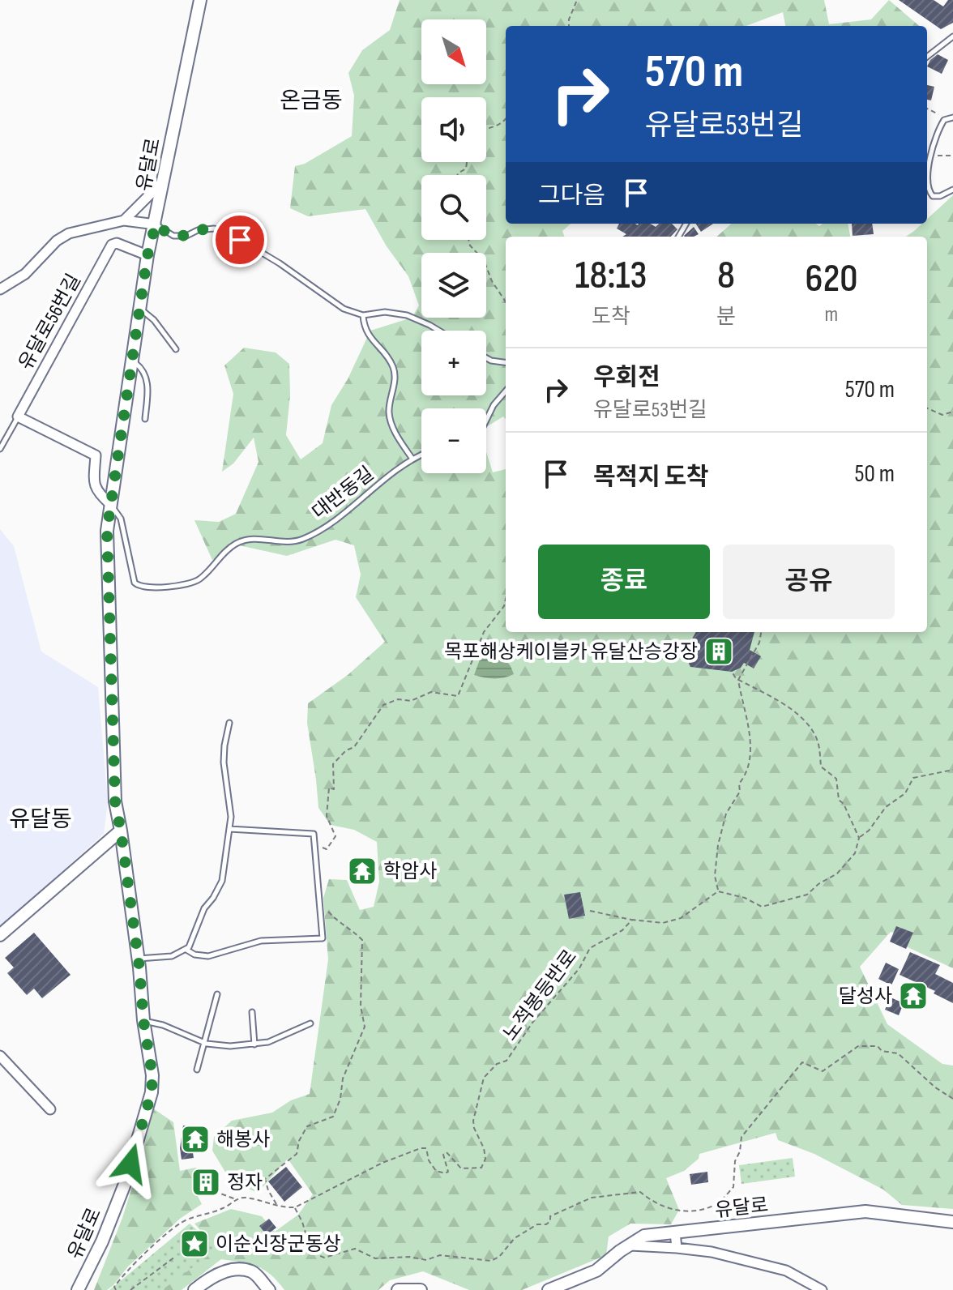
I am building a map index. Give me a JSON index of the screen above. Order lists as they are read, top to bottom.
{
  "streets": {
    "street": ["유달로", "유달로56번길"],
    "lane": ["대반동길"],
    "path": ["노적봉등반로"]
  },
  "crossings": [
    ["유달로", "유달로56번길"],
    ["유달로", "대반동길"]
  ],
  "districts": ["온금동", "유달동"],
  "places": {
    "building": ["목포해상케이블카 유달산승강장", "정자"],
    "temple": ["학암사", "달성사", "해봉사"],
    "place": ["이순신장군동상"]
  },
  "north": "bottom right",
  "page": {
    "map_buttons": ["+", "−"],
    "turn": ["570 m", "유달로53번길"],
    "then": "그다음",
    "eta": [
      "18:13",
      "도착",
      "8",
      "분",
      "620",
      "m"
    ],
    "list": [
      {
        "name": "우회전",
        "note": "유달로53번길",
        "value": "570 m"
      },
      {
        "name": "목적지 도착",
        "value": "50 m"
      }
    ],
    "buttons": ["종료", "공유"]
  }
}
